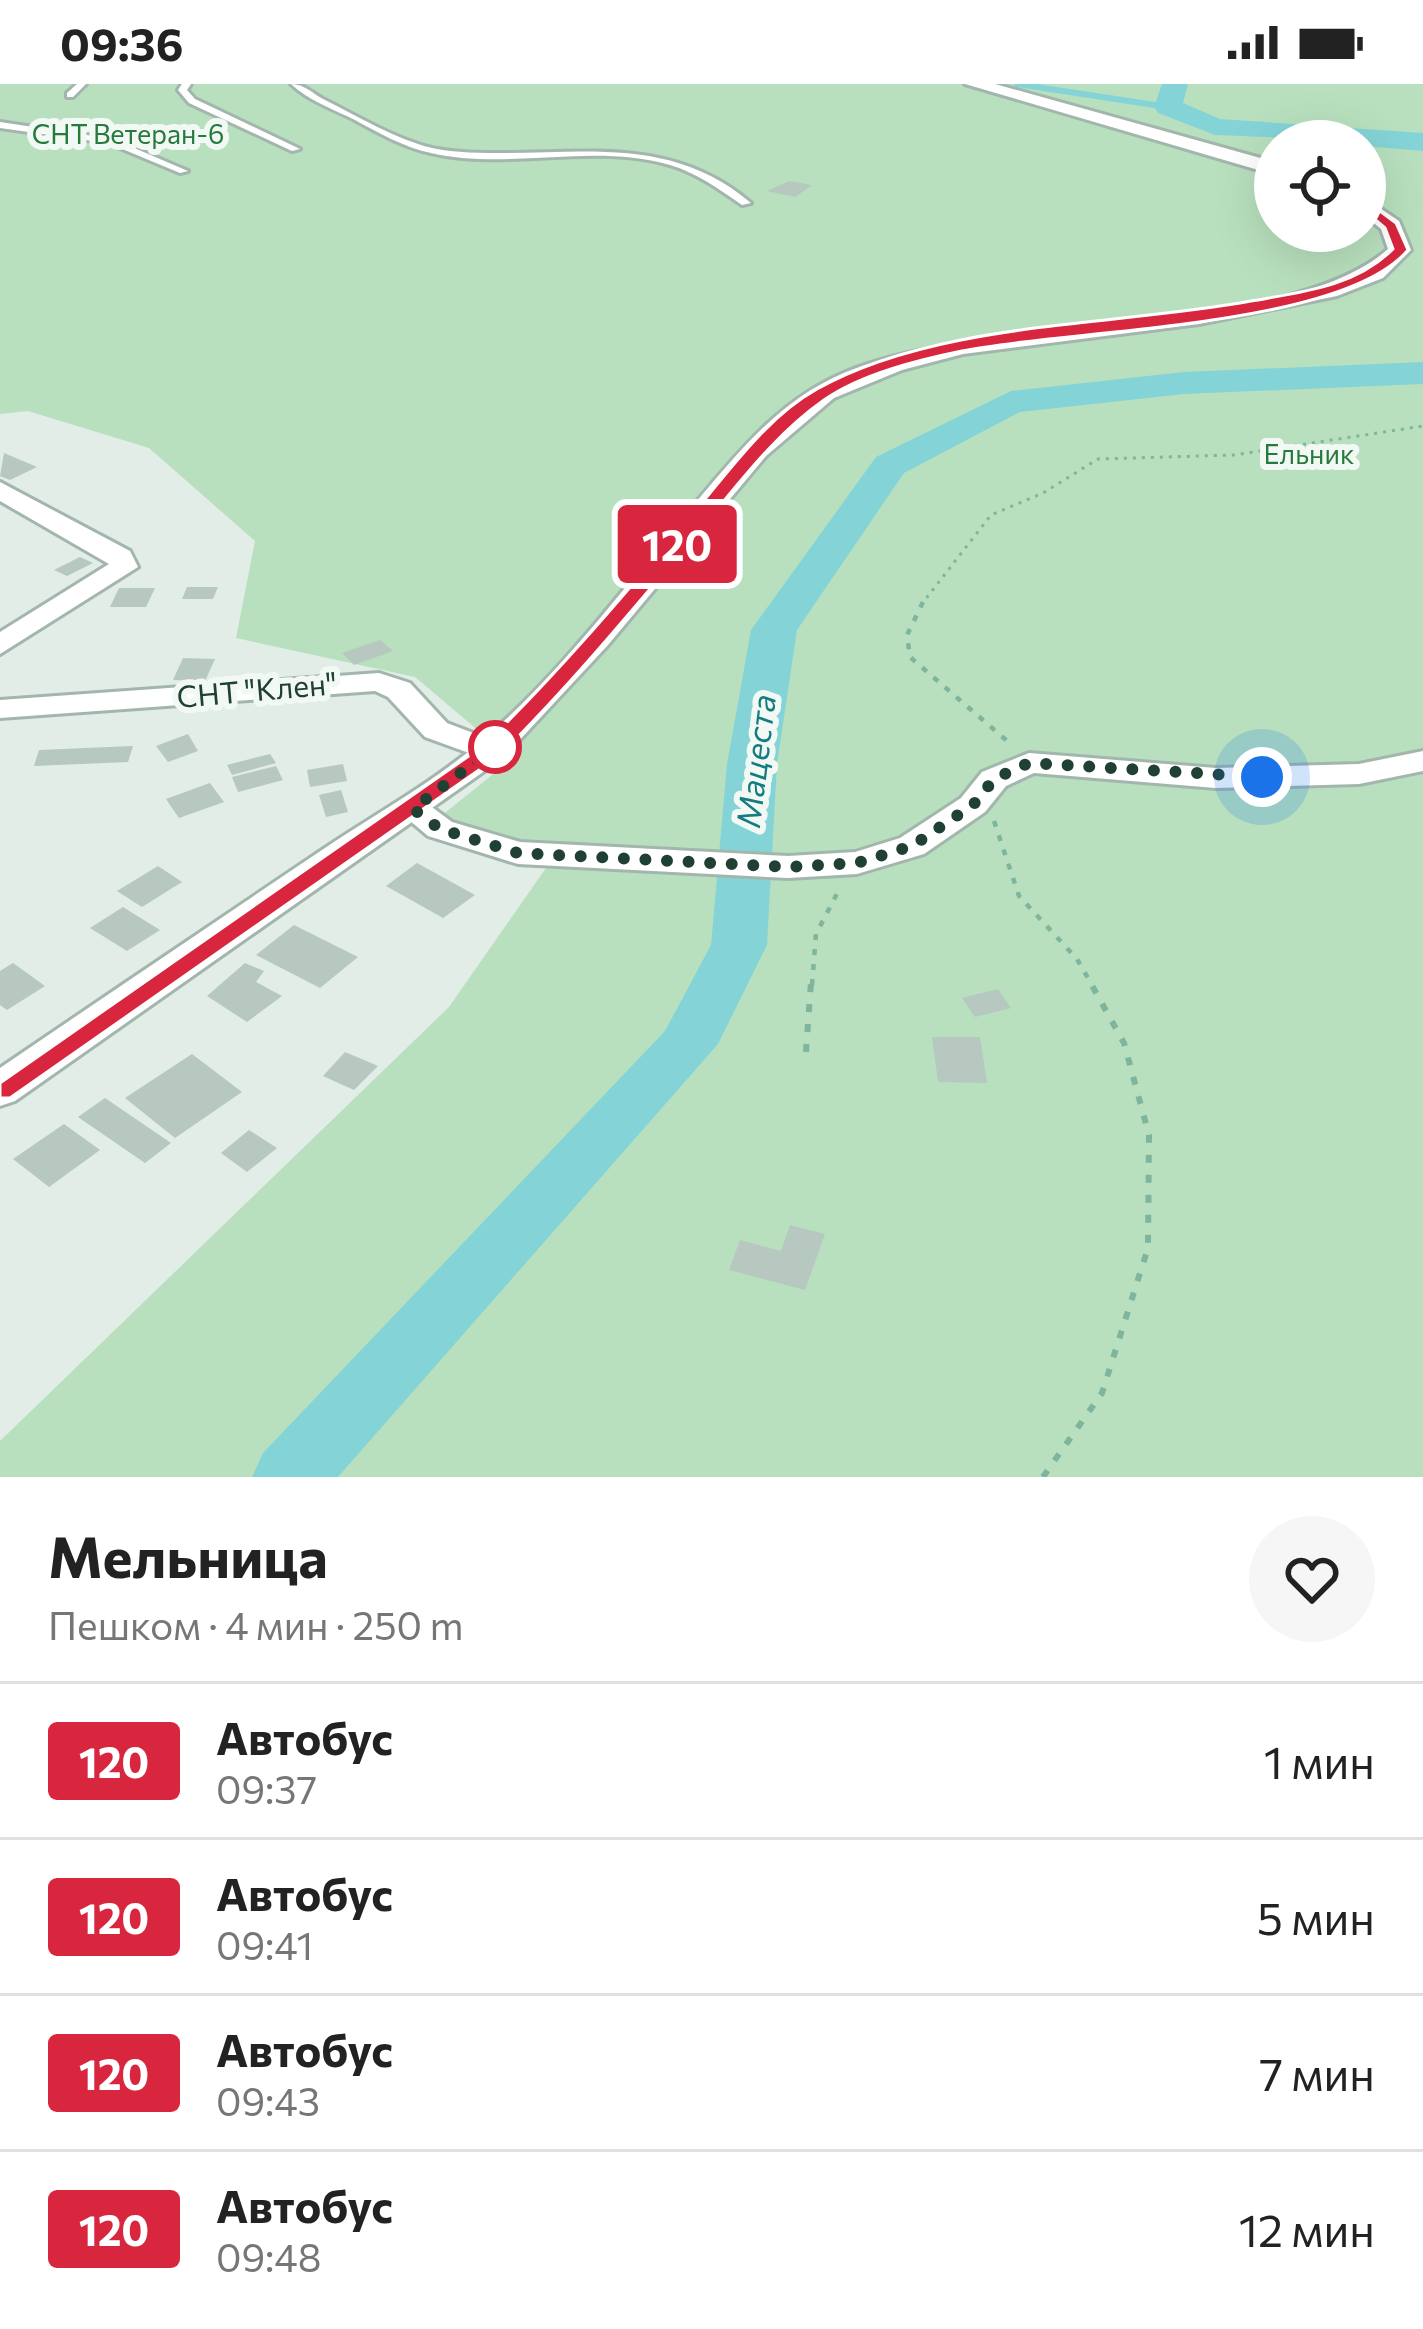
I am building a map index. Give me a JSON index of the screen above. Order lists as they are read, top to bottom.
{
  "streets": {
    "street": ["СНТ \"Клен\""]
  },
  "water": ["Мацеста"],
  "parks": ["СНТ Ветеран-6", "Ельник"],
  "lines": ["bus line 120"],
  "page": {
    "status": "09:36",
    "on_map": "120",
    "heading": ["Мельница", "Пешком · 4 мин · 250 m"],
    "list": [
      {
        "mark": "120",
        "name": "Автобус",
        "note": "09:37",
        "value": "1 мин"
      },
      {
        "mark": "120",
        "name": "Автобус",
        "note": "09:41",
        "value": "5 мин"
      },
      {
        "mark": "120",
        "name": "Автобус",
        "note": "09:43",
        "value": "7 мин"
      },
      {
        "mark": "120",
        "name": "Автобус",
        "note": "09:48",
        "value": "12 мин"
      }
    ]
  }
}
